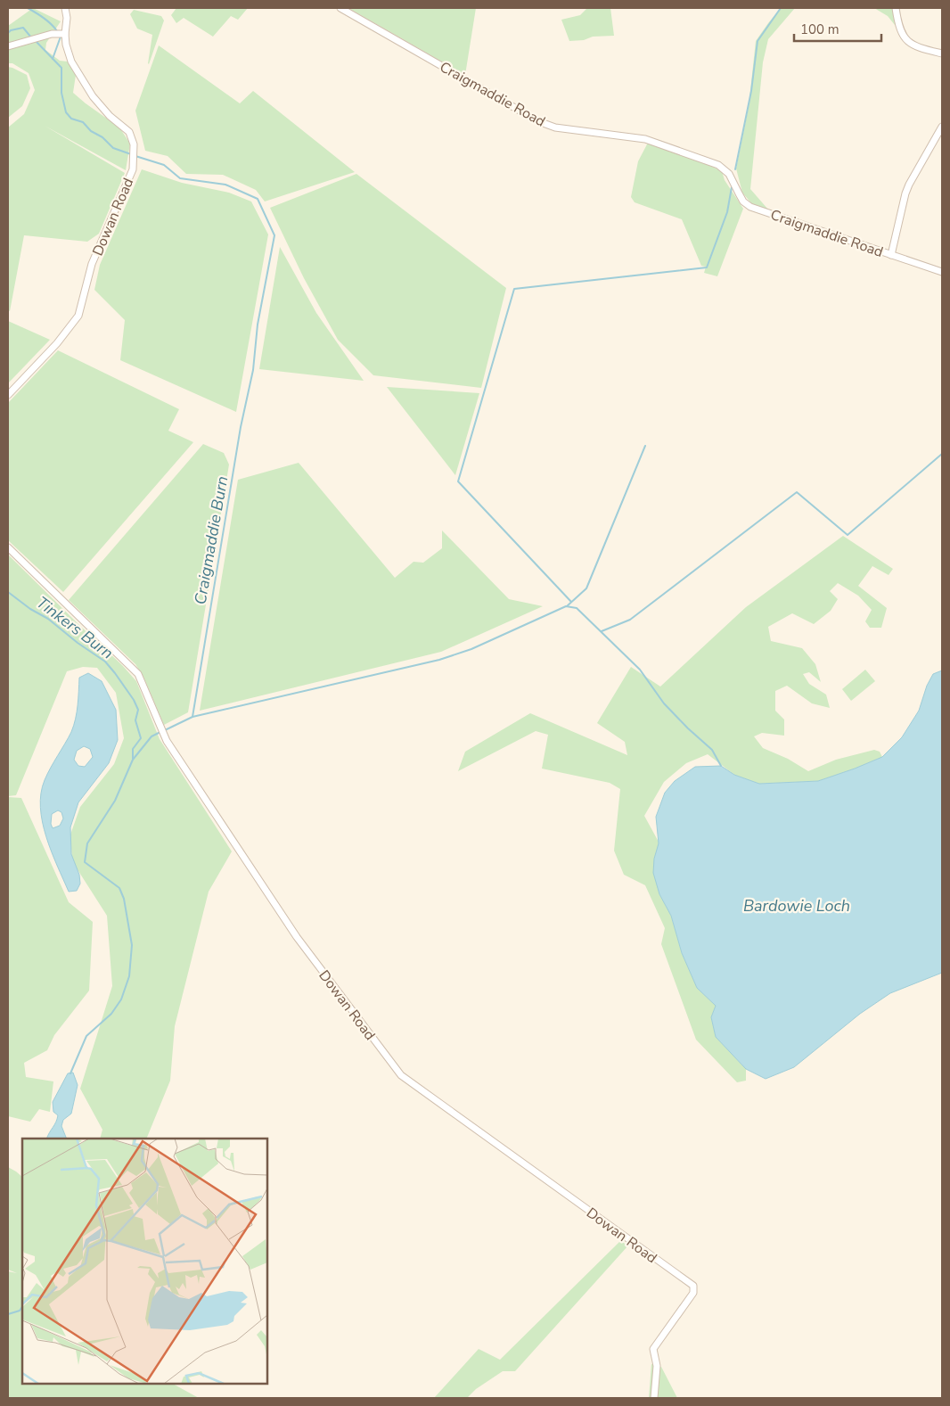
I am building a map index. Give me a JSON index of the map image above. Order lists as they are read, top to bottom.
{
  "streets": {
    "street": ["Craigmaddie Road", "Dowan Road"]
  },
  "water": ["Craigmaddie Burn", "Tinkers Burn", "Bardowie Loch"],
  "scale_bar": "100 m"
}
